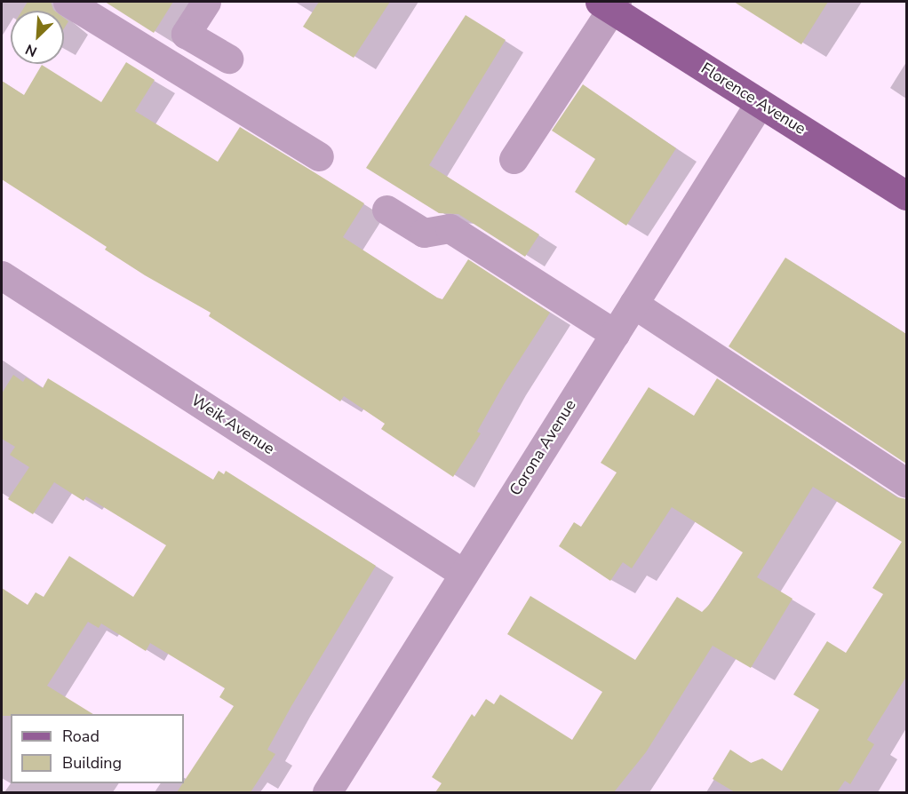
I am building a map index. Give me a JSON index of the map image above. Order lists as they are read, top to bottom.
{
  "streets": {
    "main road": ["Florence Avenue"],
    "street": ["Weik Avenue", "Corona Avenue"]
  },
  "crossings": [
    ["Florence Avenue", "Corona Avenue"],
    ["Weik Avenue", "Corona Avenue"]
  ],
  "legend": ["Road", "Building"],
  "north": "bottom left"
}
